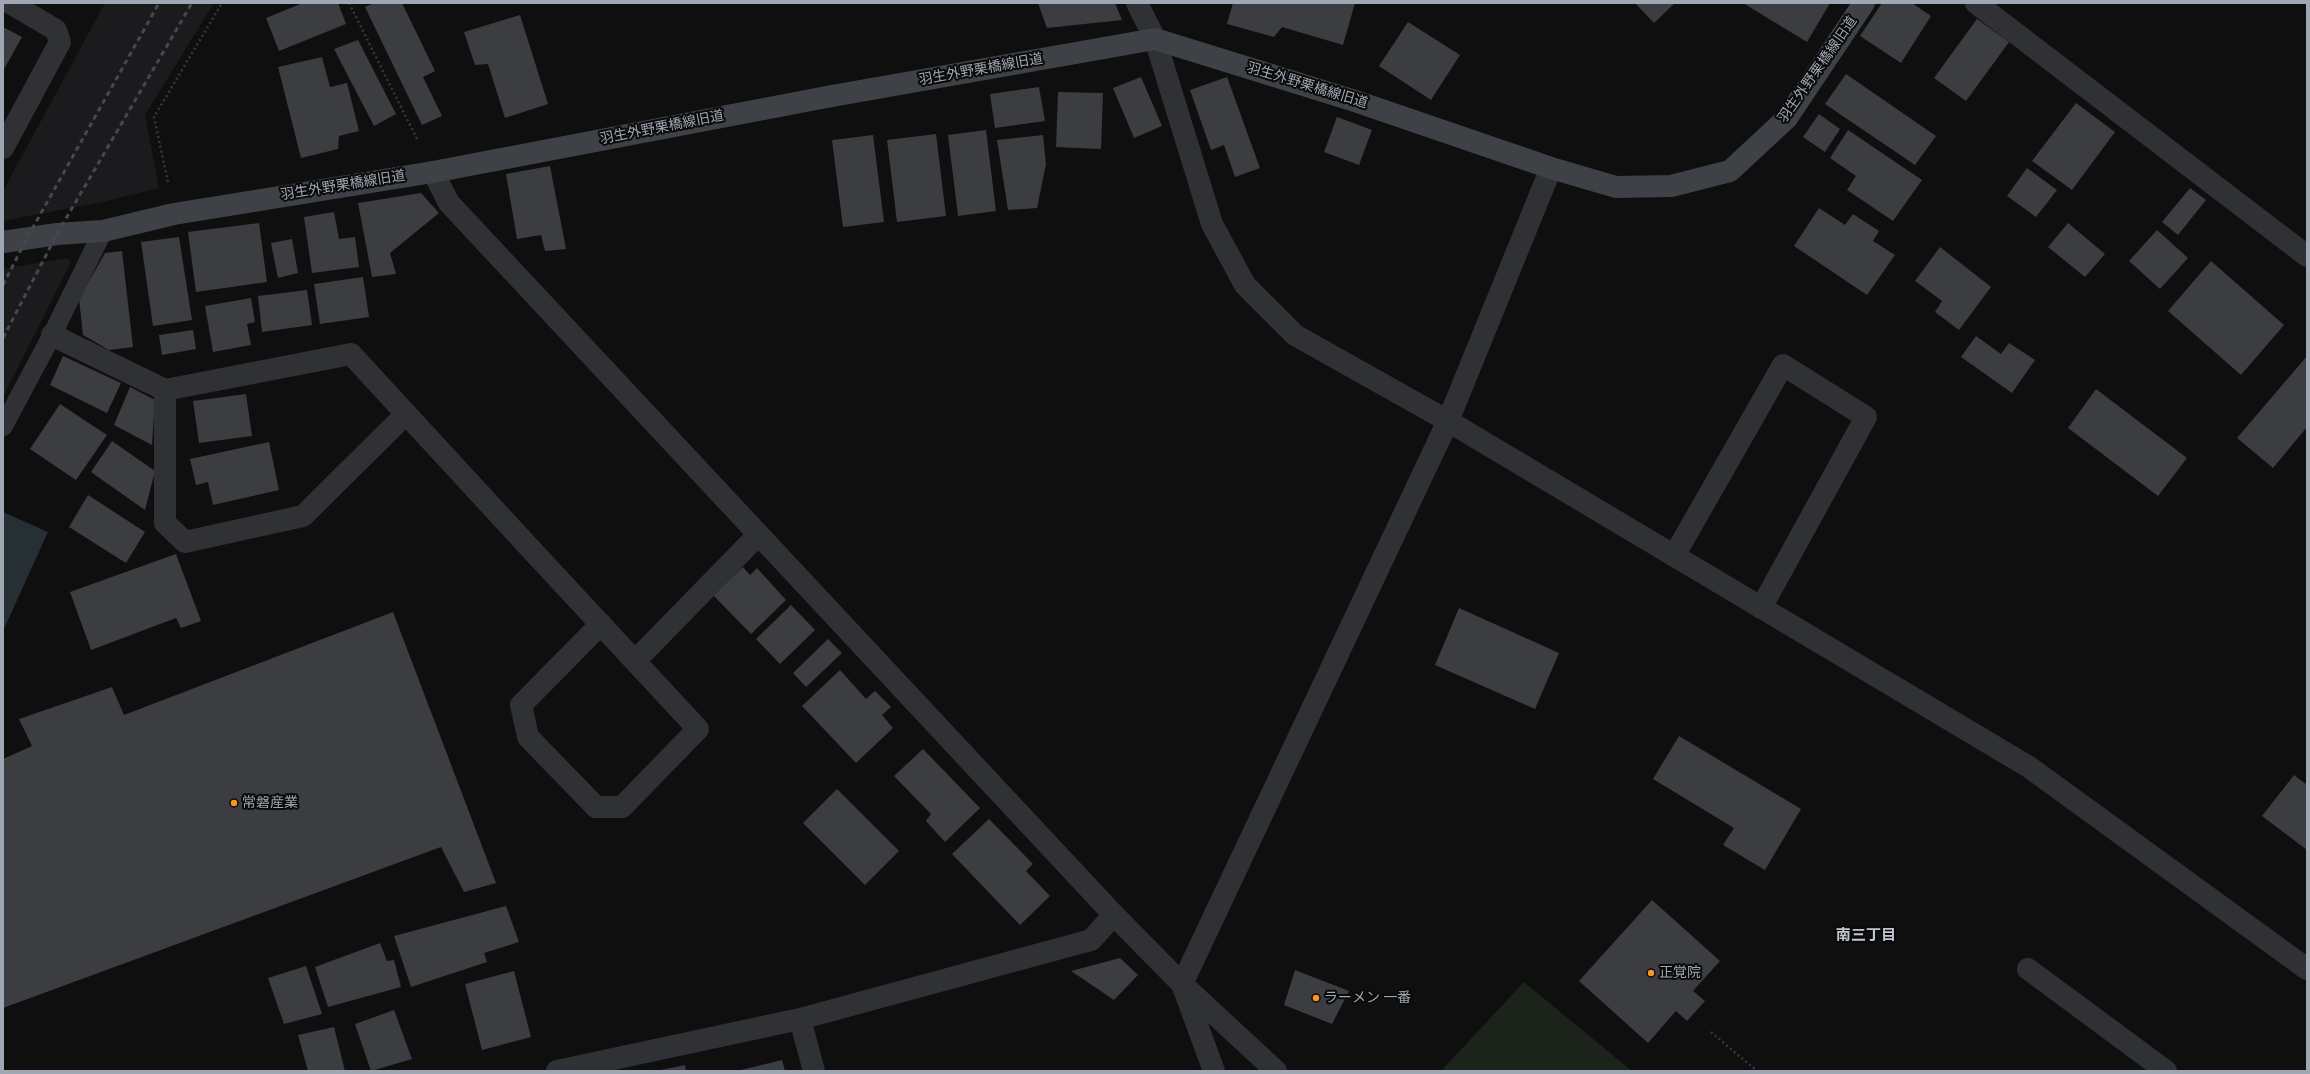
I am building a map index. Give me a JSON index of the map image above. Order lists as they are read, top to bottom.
{
  "streets": {
    "street": ["羽生外野栗橋線旧道"]
  },
  "districts": ["南三丁目"],
  "places": ["常磐産業", "正覚院", "ラーメン 一番"]
}
